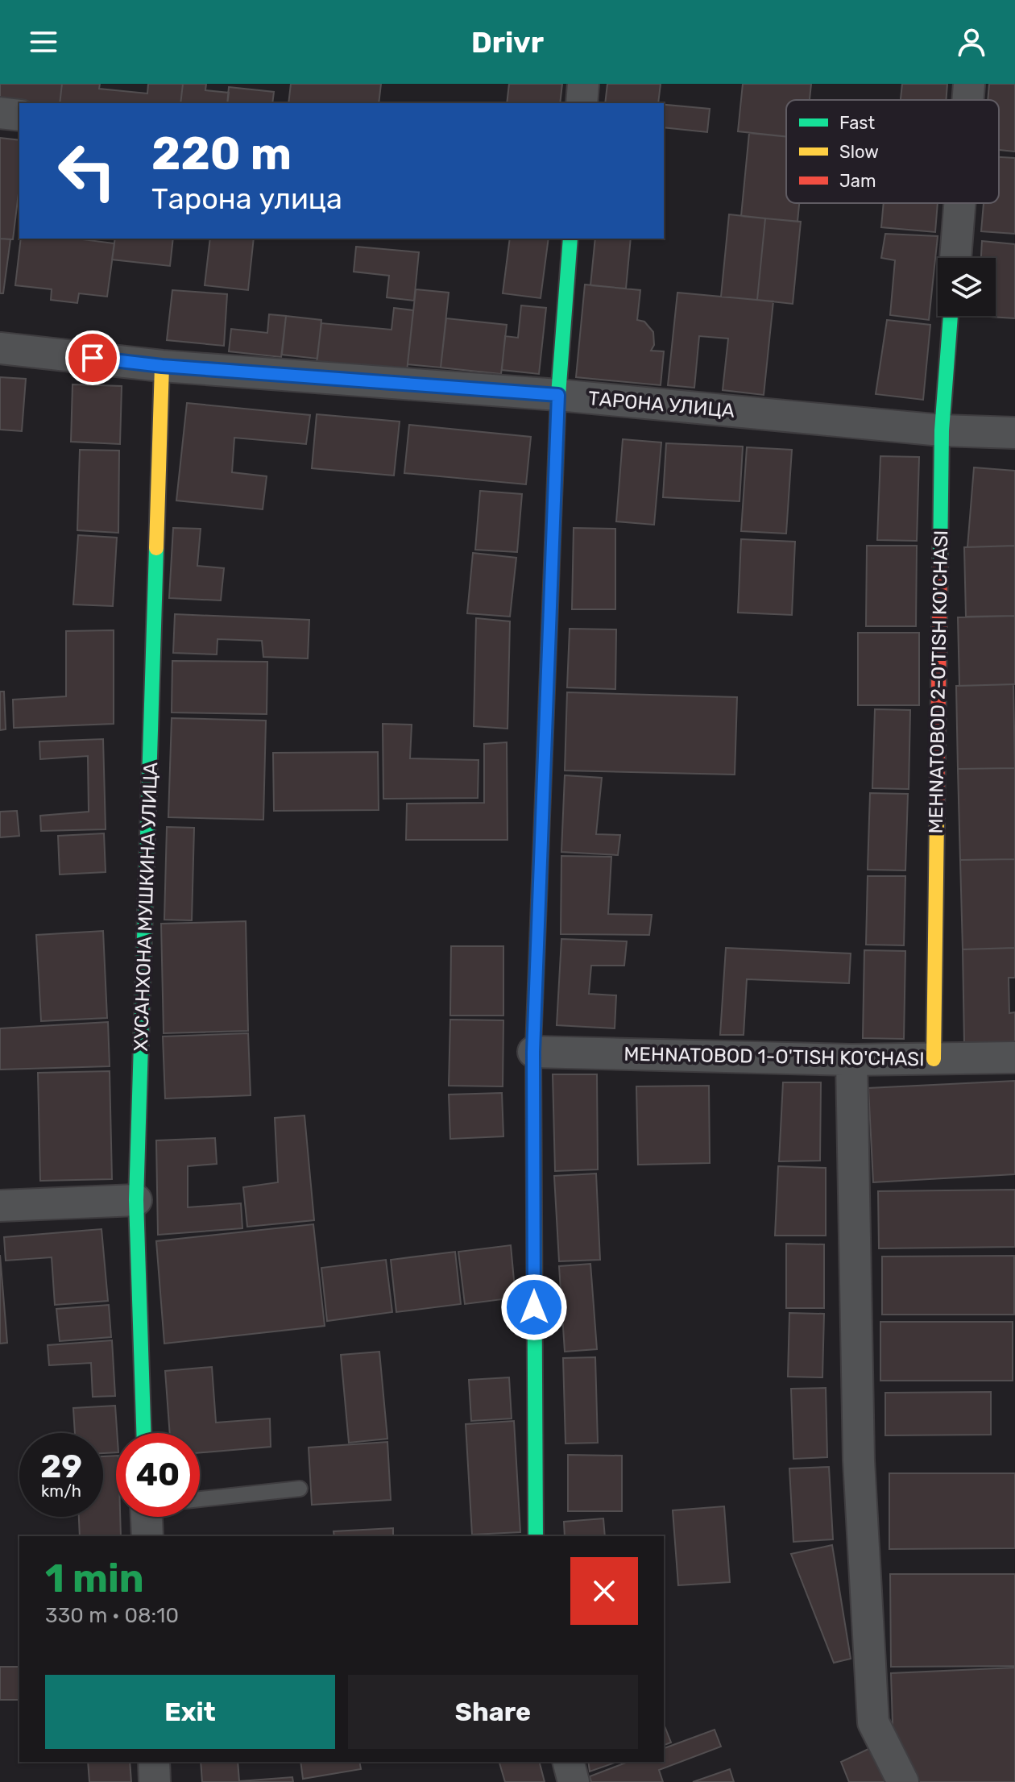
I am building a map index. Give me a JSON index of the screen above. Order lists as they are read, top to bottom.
{
  "streets": {
    "street": [
      "ТАРОНА УЛИЦА",
      "MEHNATOBOD 2-O'TISH KO'CHASI",
      "ХУСАНХОНА МУШКИНА УЛИЦА",
      "MEHNATOBOD 1-O'TISH KO'CHASI"
    ]
  },
  "crossings": [
    ["ТАРОНА УЛИЦА", "MEHNATOBOD 2-O'TISH KO'CHASI"],
    ["ТАРОНА УЛИЦА", "ХУСАНХОНА МУШКИНА УЛИЦА"],
    ["MEHNATOBOD 2-O'TISH KO'CHASI", "MEHNATOBOD 1-O'TISH KO'CHASI"]
  ],
  "legend": ["Fast", "Slow", "Jam"],
  "page": {
    "header": "Drivr",
    "turn": ["220 m", "Тарона улица"],
    "speed": "29 km/h",
    "limit": "40",
    "heading": ["1 min", "330 m · 08:10"],
    "buttons": ["Exit", "Share"]
  }
}
